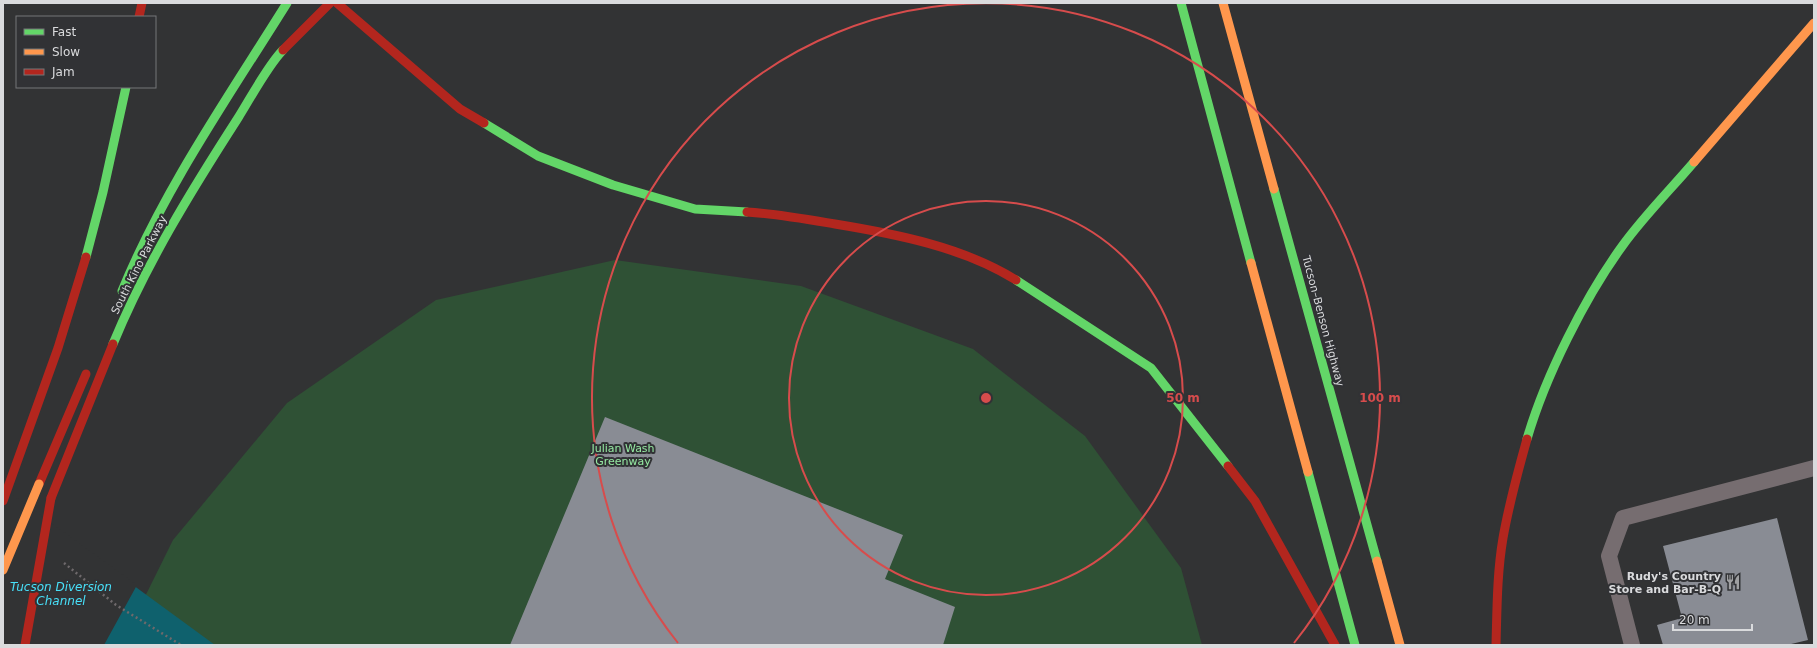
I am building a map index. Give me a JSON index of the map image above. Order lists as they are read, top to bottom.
{
  "streets": {
    "main road": ["South Kino Parkway", "Tucson–Benson Highway"]
  },
  "water": ["Tucson Diversion Channel"],
  "parks": ["Julian Wash Greenway"],
  "places": {
    "restaurant": ["Rudy's Country Store and Bar-B-Q"]
  },
  "legend": ["Fast", "Slow", "Jam"],
  "scale_bar": "20 m",
  "rings": ["50 m", "100 m"]
}
